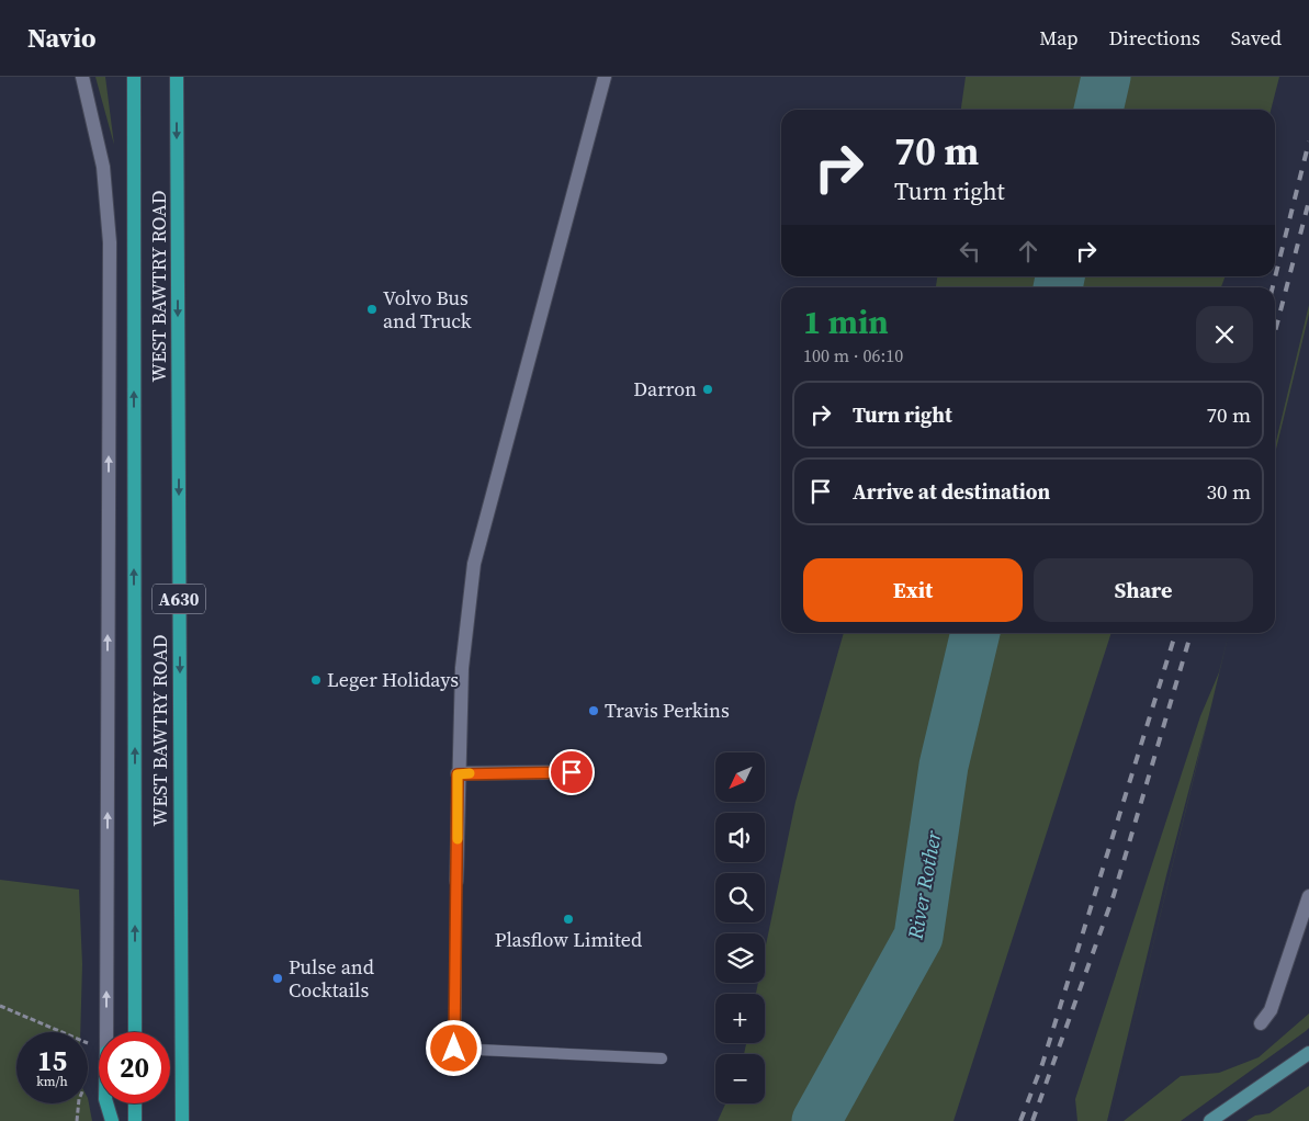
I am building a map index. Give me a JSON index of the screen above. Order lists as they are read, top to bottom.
{
  "streets": {
    "main road": ["WEST BAWTRY ROAD", "A630"]
  },
  "water": ["River Rother"],
  "places": [
    "Volvo Bus and Truck",
    "Darron",
    "Leger Holidays",
    "Travis Perkins",
    "Plasflow Limited",
    "Pulse and Cocktails"
  ],
  "north": "bottom left",
  "page": {
    "header": "Navio",
    "nav": ["Map", "Directions", "Saved"],
    "turn": ["70 m", "Turn right"],
    "heading": ["1 min", "100 m · 06:10"],
    "list": [
      {
        "name": "Turn right",
        "value": "70 m"
      },
      {
        "name": "Arrive at destination",
        "value": "30 m"
      }
    ],
    "buttons": ["Exit", "Share"],
    "map_buttons": ["+", "−"],
    "speed": "15 km/h",
    "limit": "20"
  }
}
